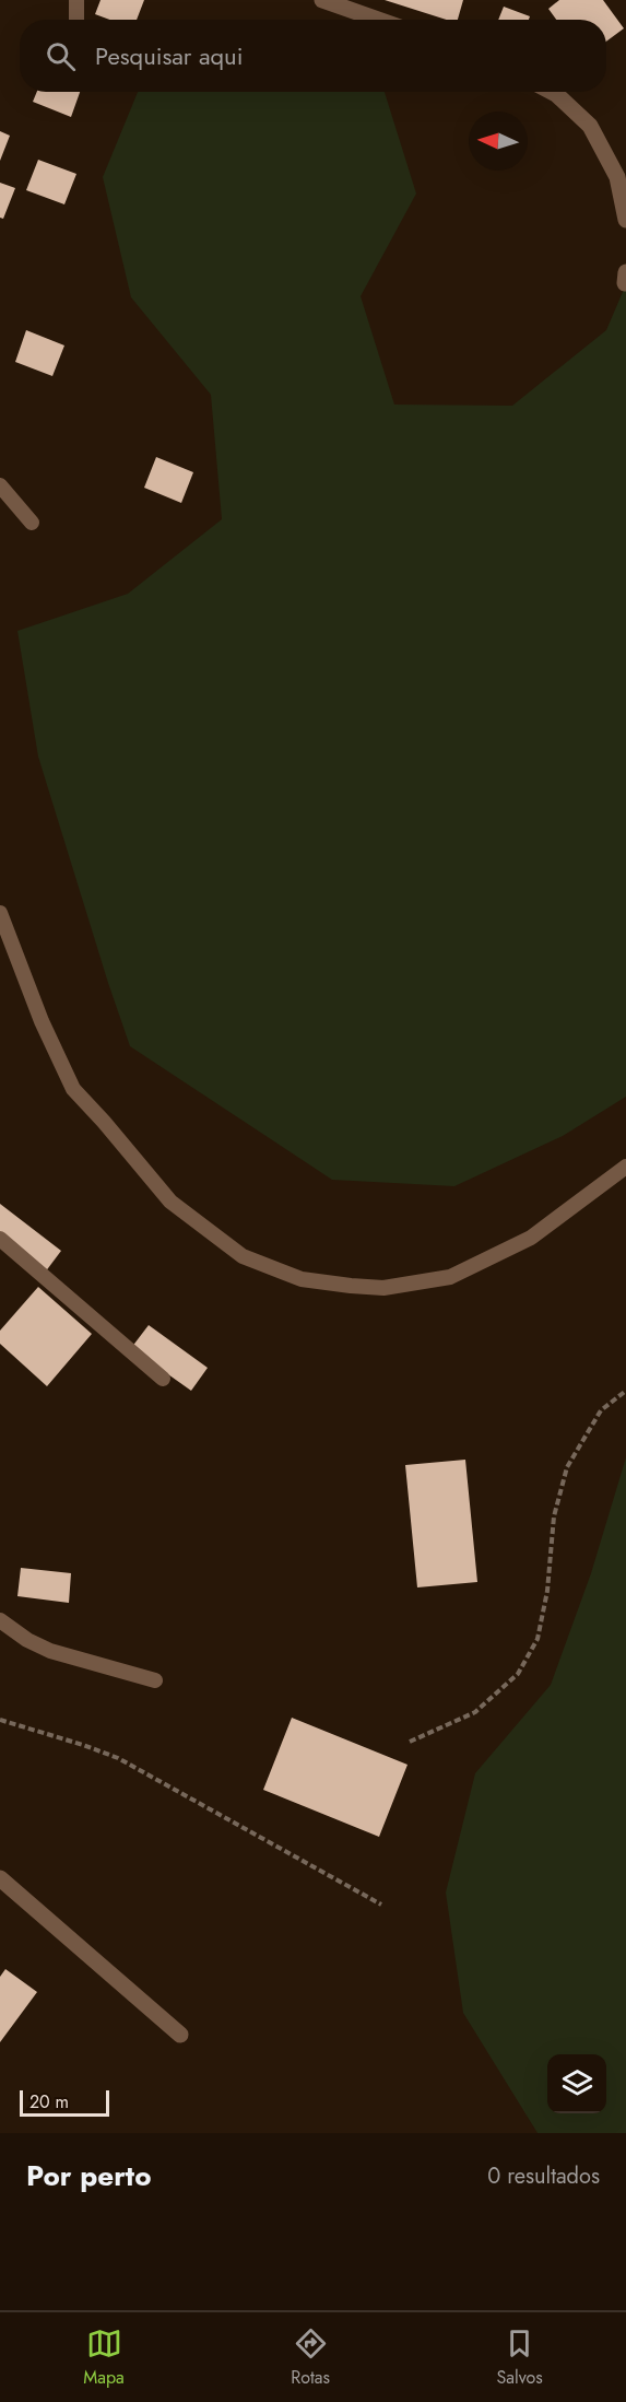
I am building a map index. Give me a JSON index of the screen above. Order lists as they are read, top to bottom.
{
  "scale_bar": "20 m",
  "north": "left",
  "page": {
    "search": "Pesquisar aqui",
    "scale": "20 m",
    "heading": ["Por perto", "0 resultados"],
    "nav": ["Mapa", "Rotas", "Salvos"]
  }
}
